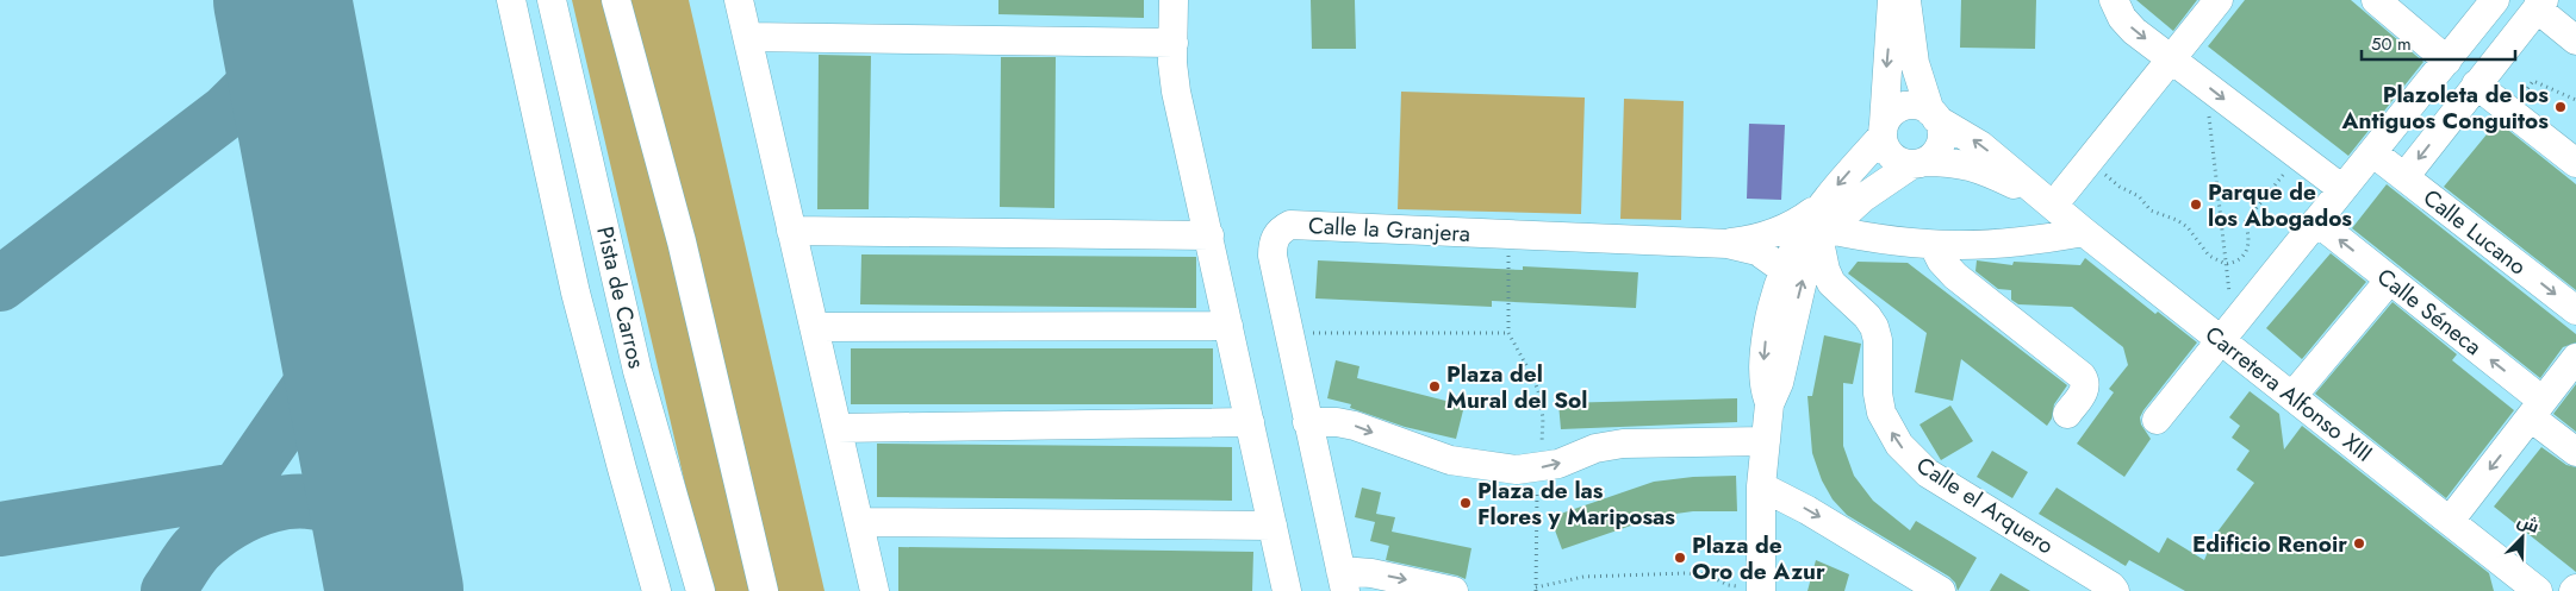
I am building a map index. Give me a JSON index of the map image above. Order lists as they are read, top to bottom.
{
  "streets": {
    "street": [
      "Calle la Granjera",
      "Calle Lucano",
      "Pista de Carros",
      "Calle Séneca",
      "Carretera Alfonso XIII",
      "Calle el Arquero"
    ]
  },
  "crossings": [
    ["Calle la Granjera", "Calle el Arquero"]
  ],
  "places": [
    "Plazoleta de los Antiguos Conguitos",
    "Parque de los Abogados",
    "Plaza del Mural del Sol",
    "Plaza de las Flores y Mariposas",
    "Edificio Renoir",
    "Plaza de Oro de Azur"
  ],
  "scale_bar": "50 m",
  "north": "top right"
}
